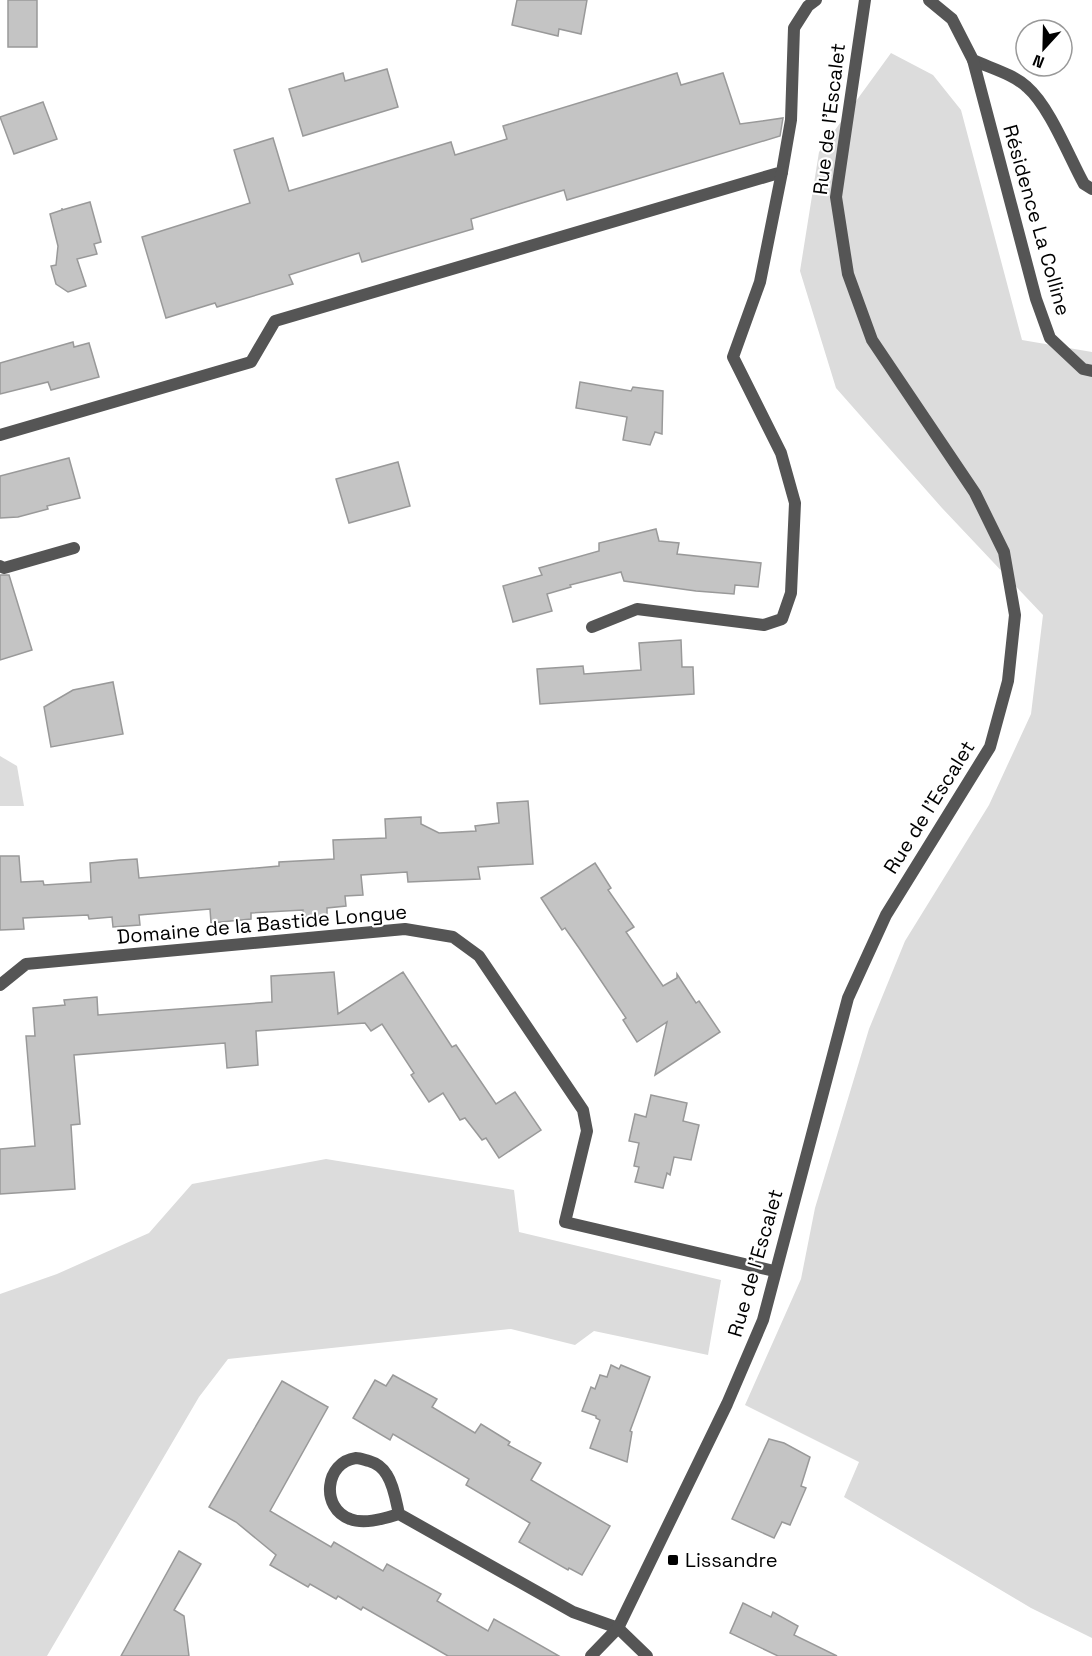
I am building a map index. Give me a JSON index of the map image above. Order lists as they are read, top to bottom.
{
  "streets": {
    "street": ["Rue de l'Escalet", "Résidence La Colline", "Domaine de la Bastide Longue"]
  },
  "crossings": [
    ["Rue de l'Escalet", "Domaine de la Bastide Longue"]
  ],
  "places": {
    "transit": ["Lissandre"]
  },
  "north": "bottom"
}
